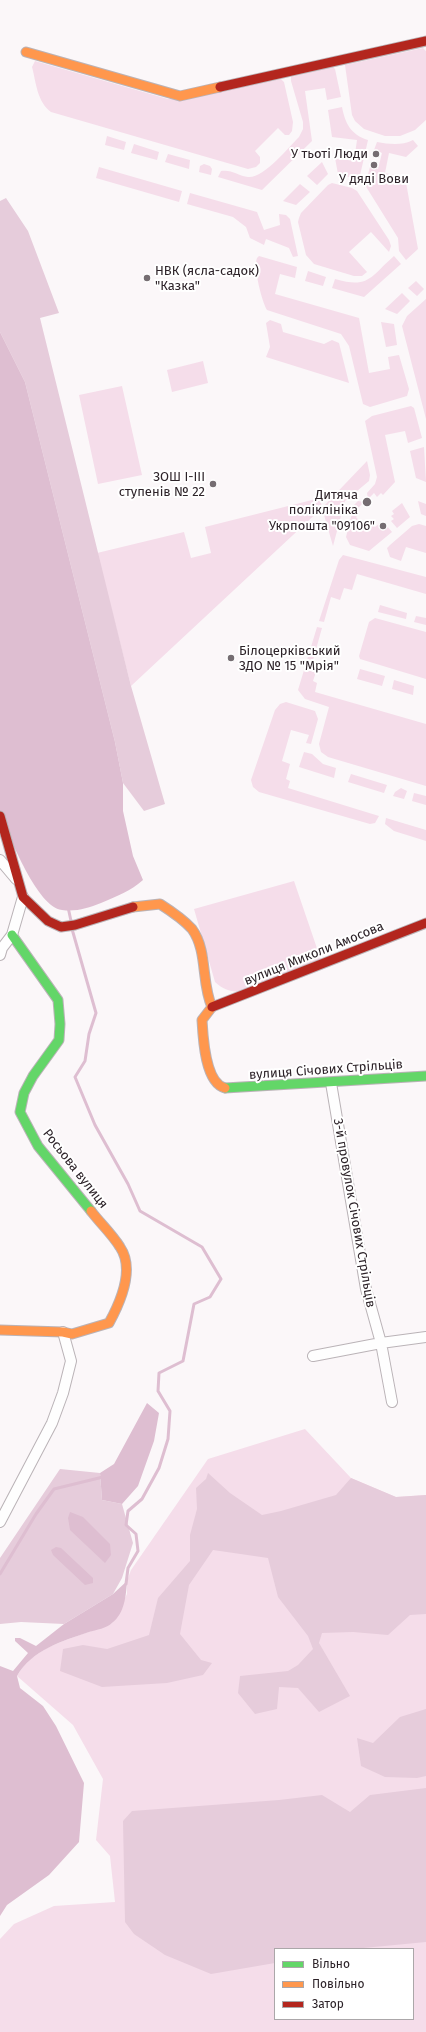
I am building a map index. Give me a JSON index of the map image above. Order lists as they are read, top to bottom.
{
  "streets": {
    "street": [
      "вулиця Миколи Амосова",
      "вулиця Січових Стрільців",
      "Росьова вулиця",
      "3-й провулок Січових Стрільців"
    ]
  },
  "crossings": [
    ["вулиця Миколи Амосова", "вулиця Січових Стрільців"],
    ["вулиця Січових Стрільців", "3-й провулок Січових Стрільців"]
  ],
  "places": [
    "У тьоті Люди",
    "У дяді Вови",
    "НВК (ясла-садок) \"Казка\"",
    "ЗОШ І-ІІІ ступенів № 22",
    "Дитяча поліклініка",
    "Укрпошта \"09106\"",
    "Білоцерківський ЗДО № 15 \"Мрія\""
  ],
  "legend": ["Вільно", "Повільно", "Затор"]
}
